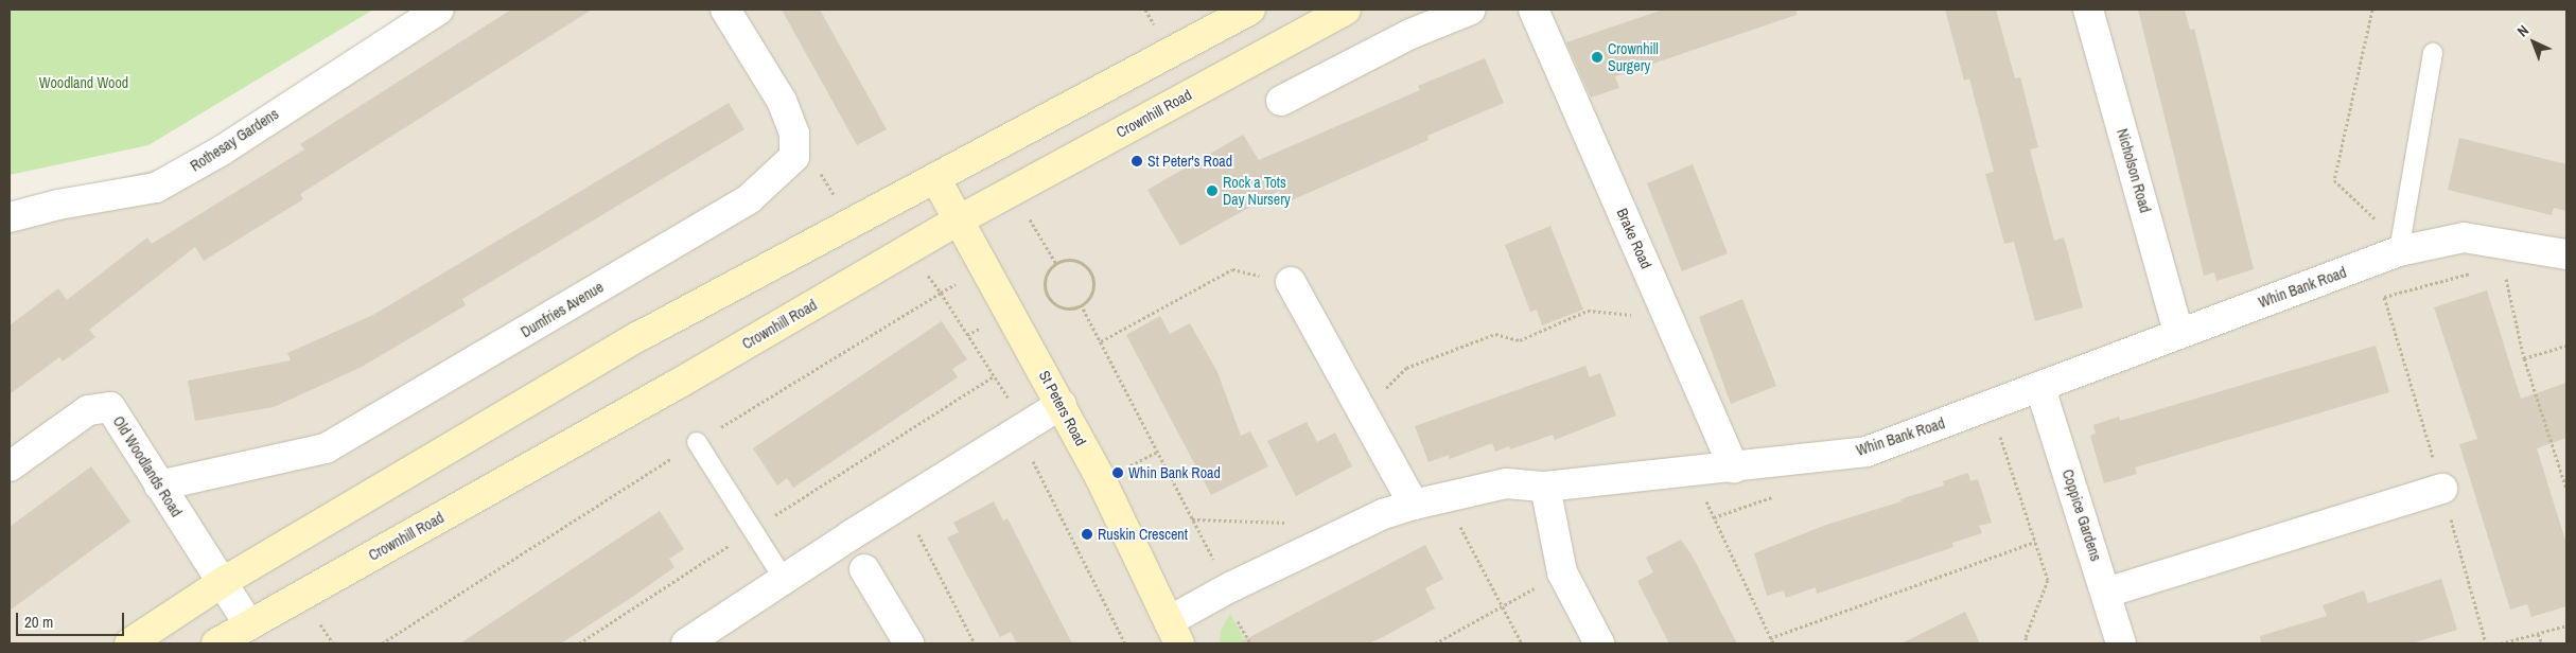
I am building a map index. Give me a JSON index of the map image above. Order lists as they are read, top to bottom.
{
  "streets": {
    "main road": ["Crownhill Road", "St Peters Road"],
    "street": [
      "Rothesay Gardens",
      "Nicholson Road",
      "Brake Road",
      "Whin Bank Road",
      "Dumfries Avenue",
      "Old Woodlands Road",
      "Coppice Gardens"
    ]
  },
  "crossings": [
    ["Crownhill Road", "St Peters Road"],
    ["Crownhill Road", "Old Woodlands Road"],
    ["Nicholson Road", "Whin Bank Road"],
    ["Brake Road", "Whin Bank Road"],
    ["Whin Bank Road", "St Peters Road"],
    ["Whin Bank Road", "Coppice Gardens"],
    ["Dumfries Avenue", "Old Woodlands Road"]
  ],
  "parks": ["Woodland Wood"],
  "places": [
    "Crownhill Surgery",
    "St Peter's Road",
    "Rock a Tots Day Nursery",
    "Whin Bank Road",
    "Ruskin Crescent"
  ],
  "scale_bar": "20 m",
  "north": "top left"
}
